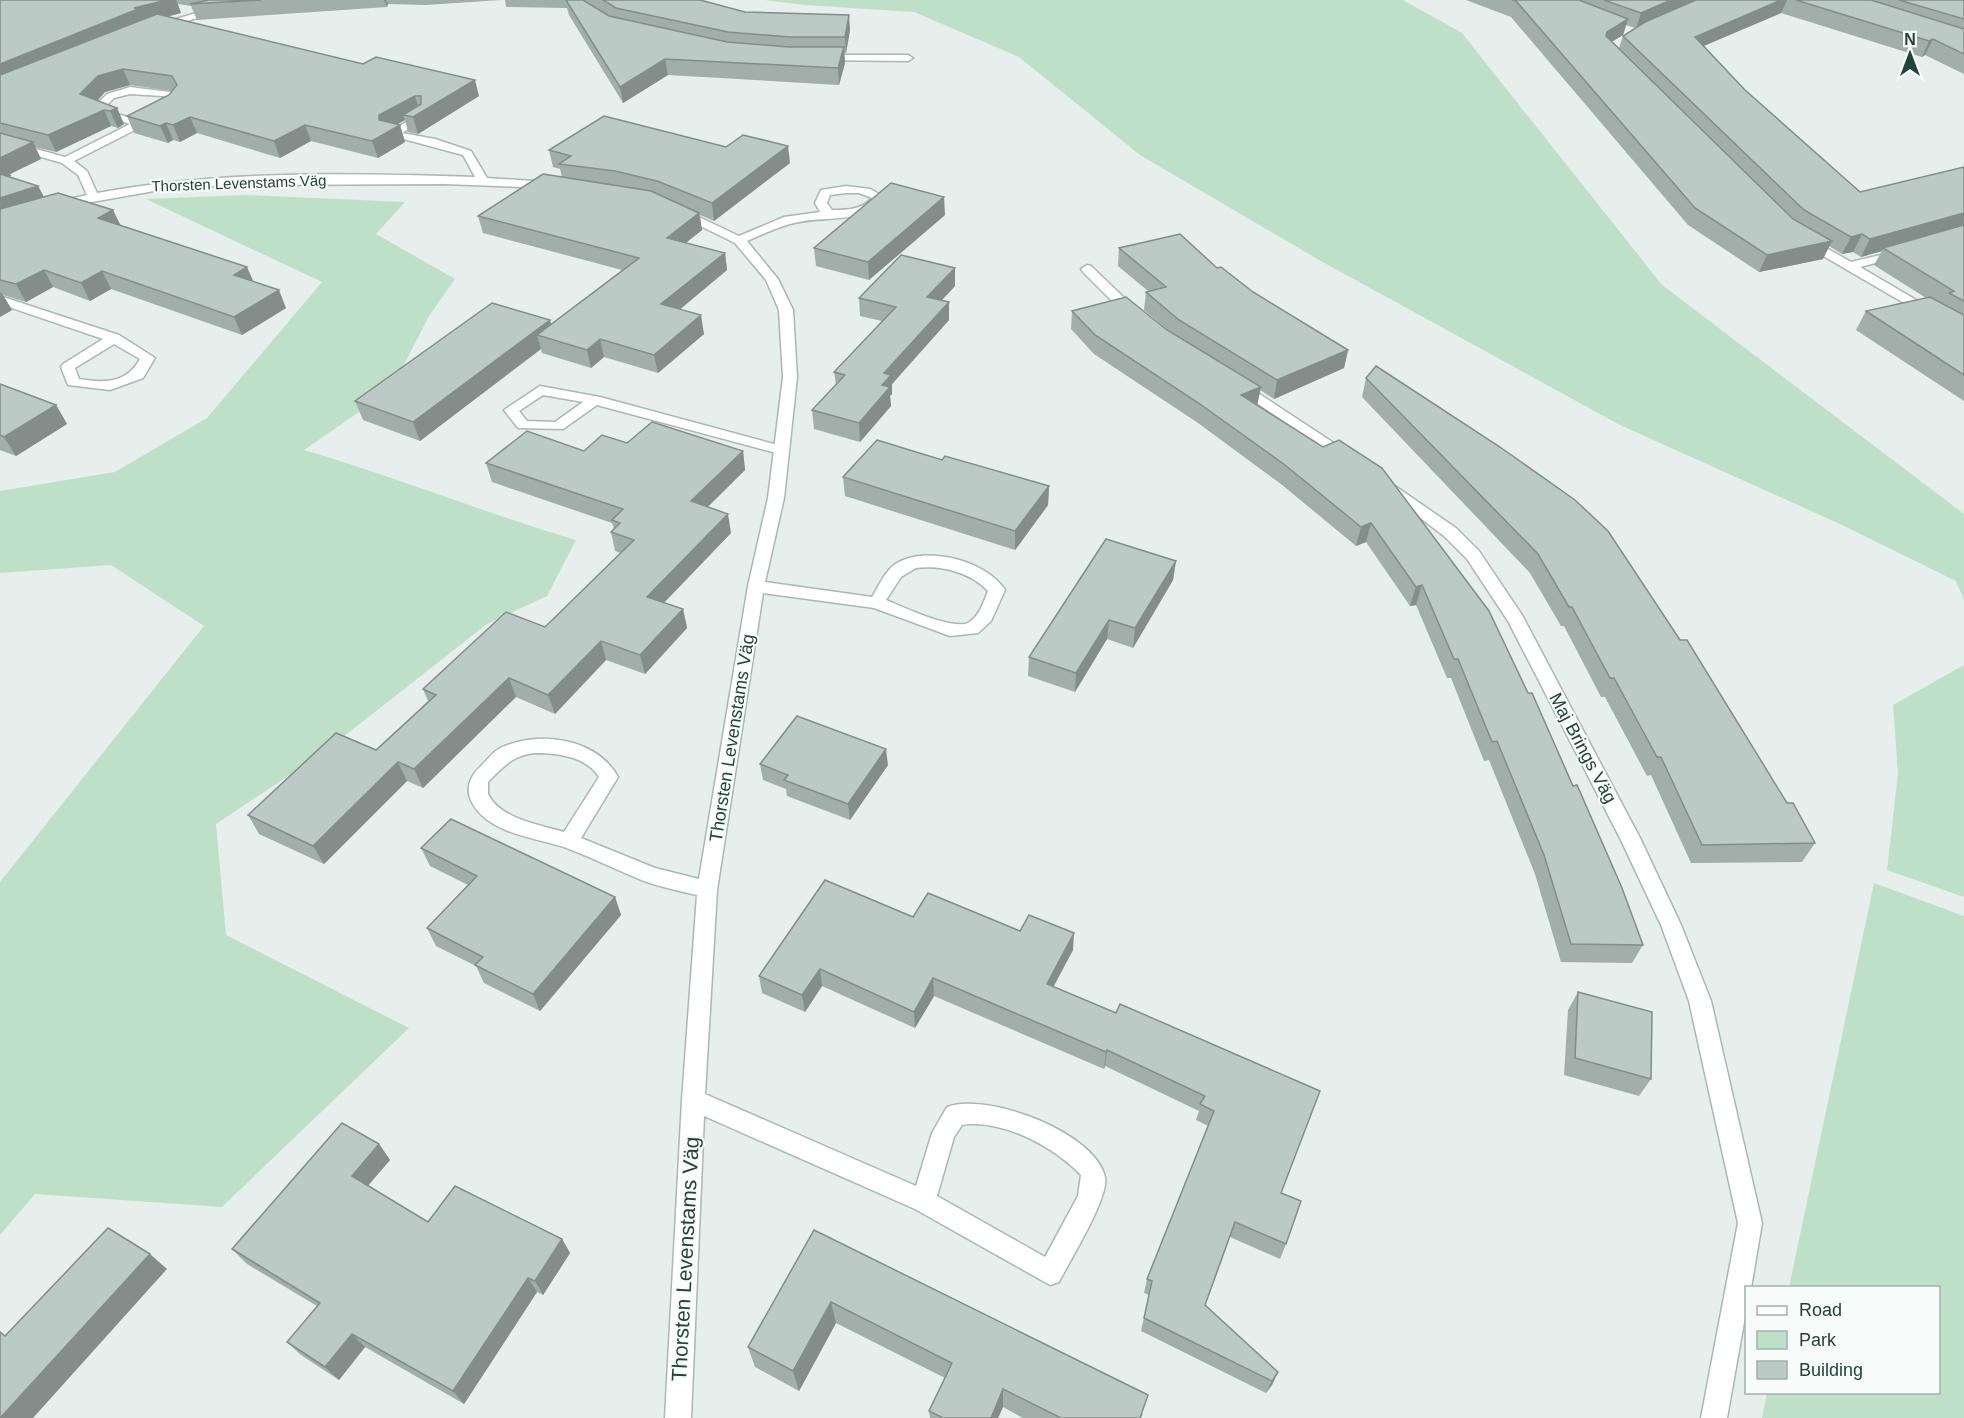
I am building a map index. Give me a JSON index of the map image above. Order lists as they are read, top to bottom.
{
  "streets": {
    "street": ["Thorsten Levenstams Väg", "Maj Brings Väg"]
  },
  "legend": ["Road", "Park", "Building"],
  "north": "top"
}
